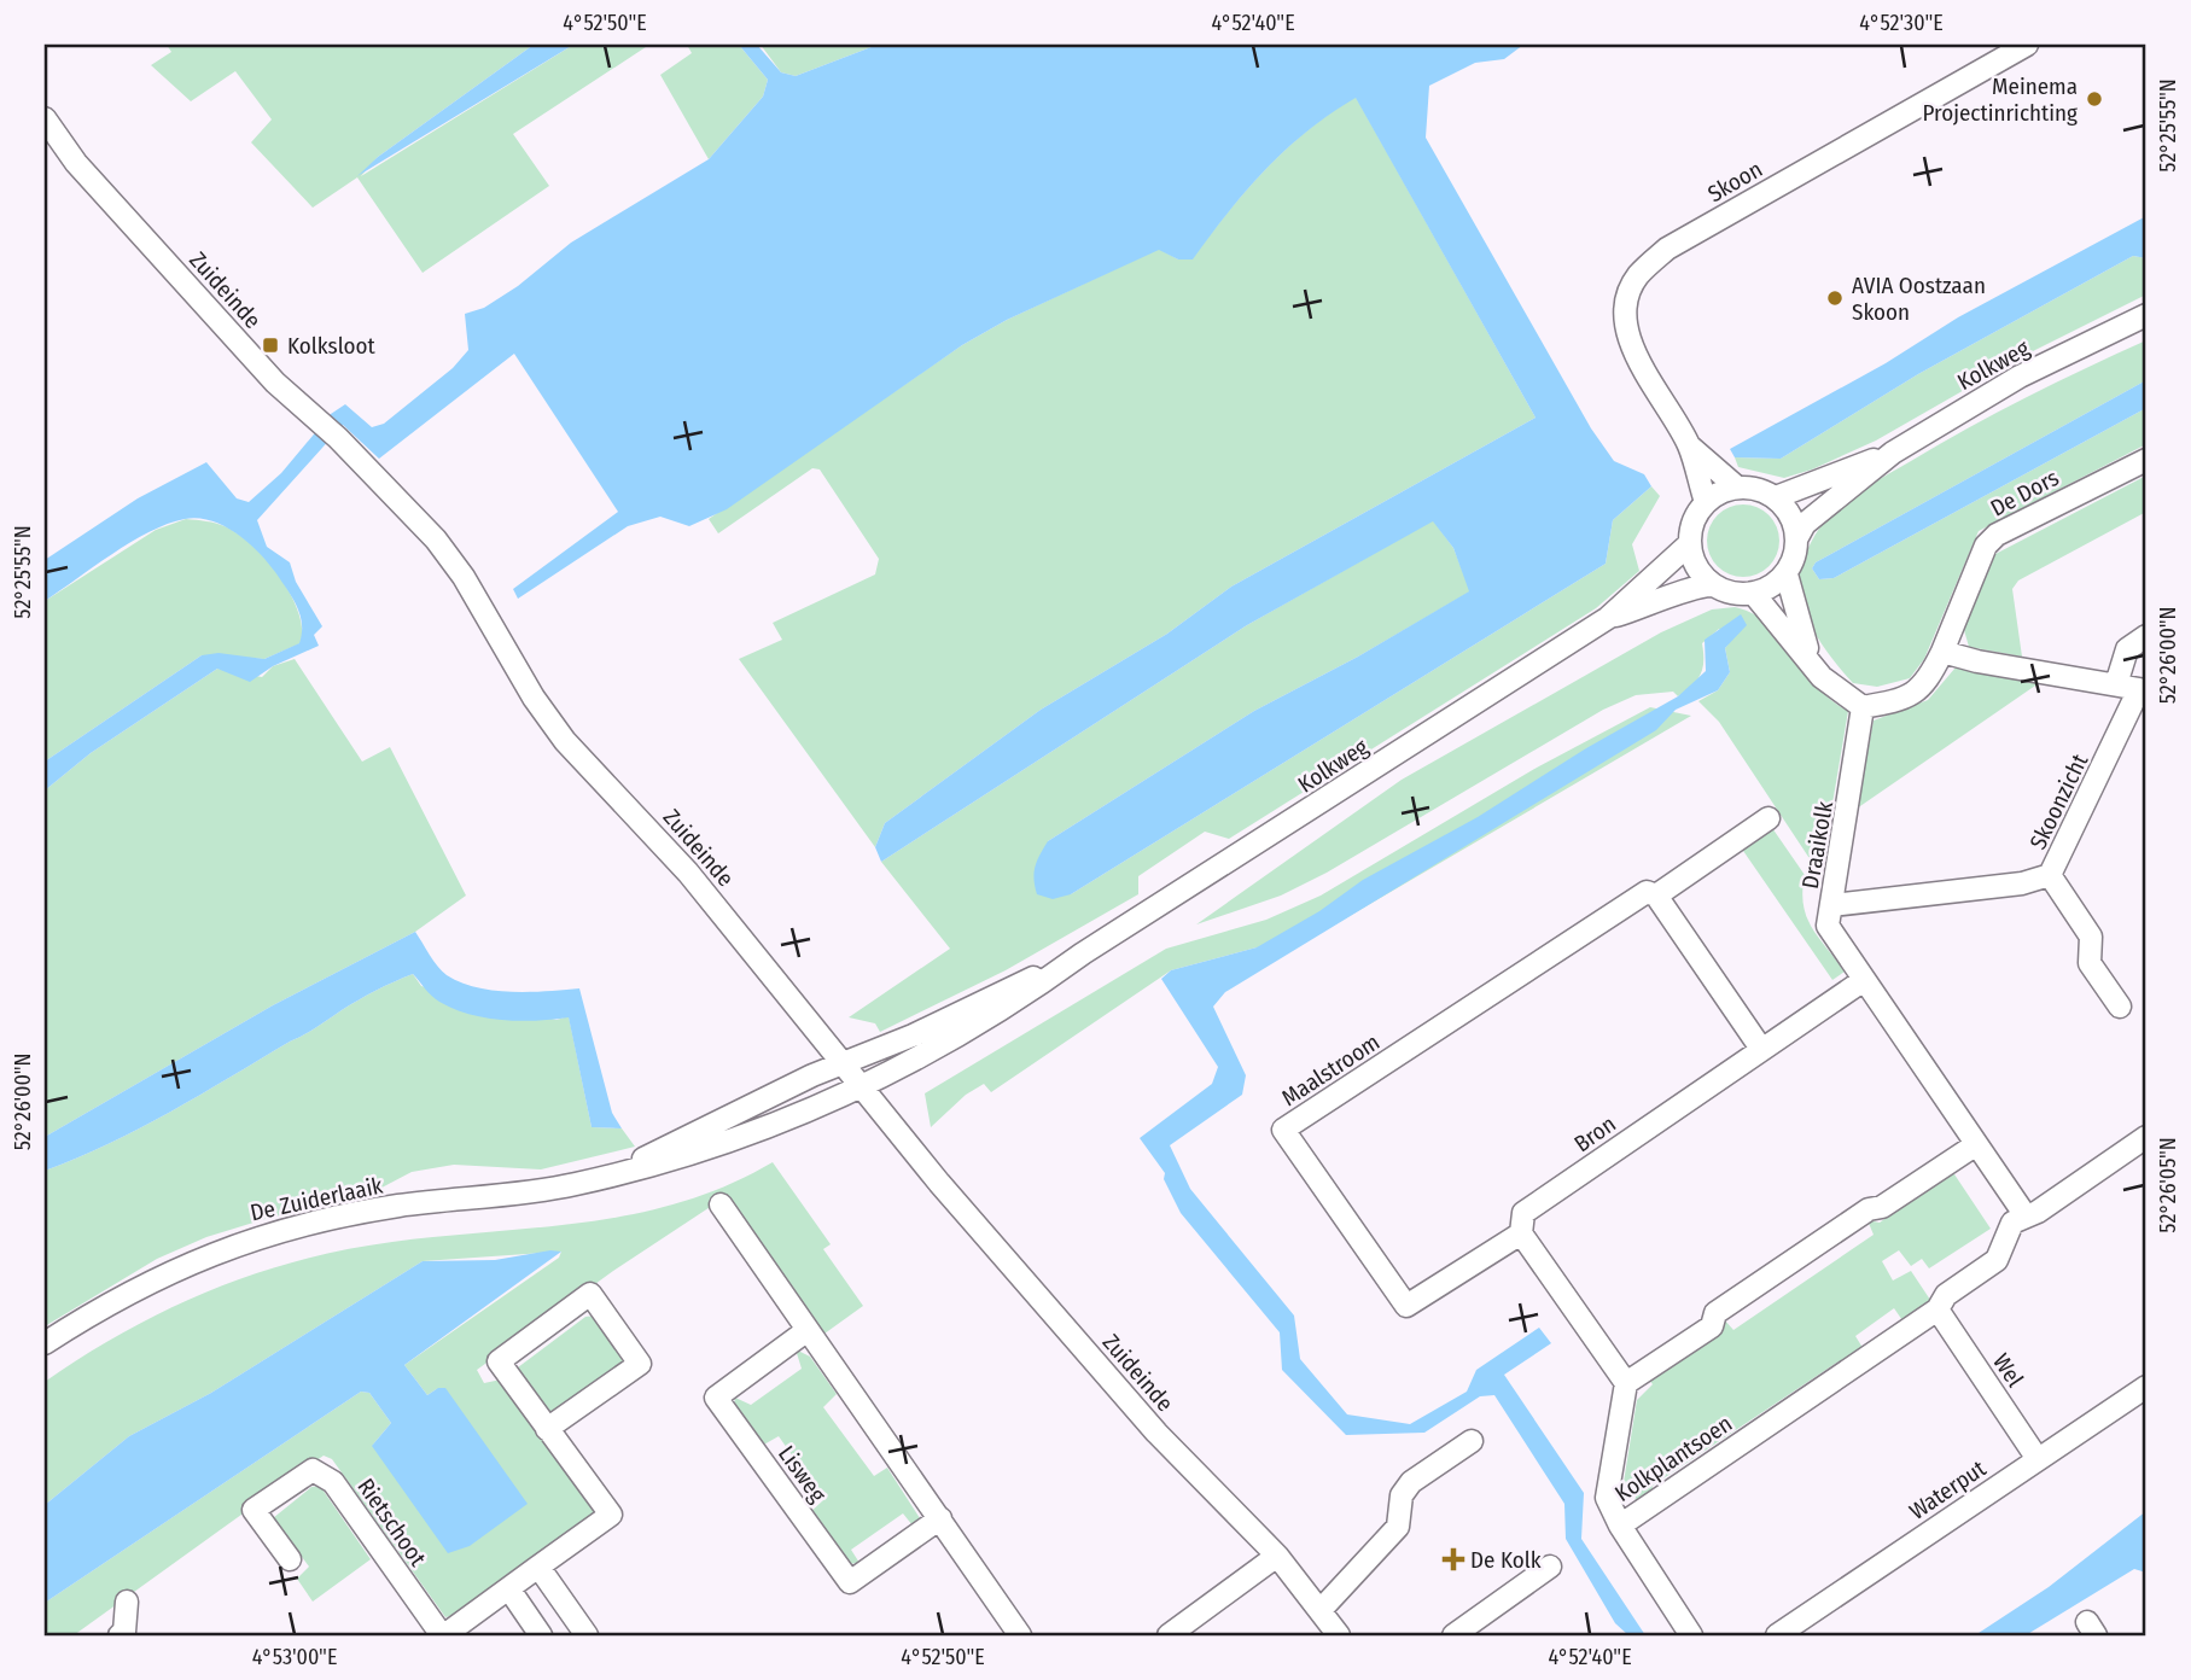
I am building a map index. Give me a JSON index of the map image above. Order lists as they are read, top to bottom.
{
  "streets": {
    "street": [
      "Skoon",
      "Zuideinde",
      "Kolkweg",
      "De Dors",
      "Skoonzicht",
      "Draaikolk",
      "Maalstroom",
      "Bron",
      "De Zuiderlaaik",
      "Wel",
      "Kolkplantsoen",
      "Lisweg",
      "Waterput",
      "Rietschoot"
    ]
  },
  "crossings": [
    ["Skoon", "Kolkweg"],
    ["Zuideinde", "Kolkweg"],
    ["Zuideinde", "De Zuiderlaaik"],
    ["Kolkweg", "De Zuiderlaaik"],
    ["Skoonzicht", "Draaikolk"],
    ["Draaikolk", "Bron"],
    ["Maalstroom", "Bron"],
    ["Wel", "Kolkplantsoen"],
    ["Wel", "Waterput"]
  ],
  "places": {
    "other": ["Meinema Projectinrichting", "AVIA Oostzaan Skoon"],
    "transit": ["Kolksloot"],
    "health": ["De Kolk"]
  },
  "coordinates": [
    "4°52'50\"E",
    "4°52'40\"E",
    "4°52'30\"E",
    "52°25'55\"N",
    "52°26'00\"N",
    "52°26'05\"N",
    "4°53'00\"E"
  ]
}
